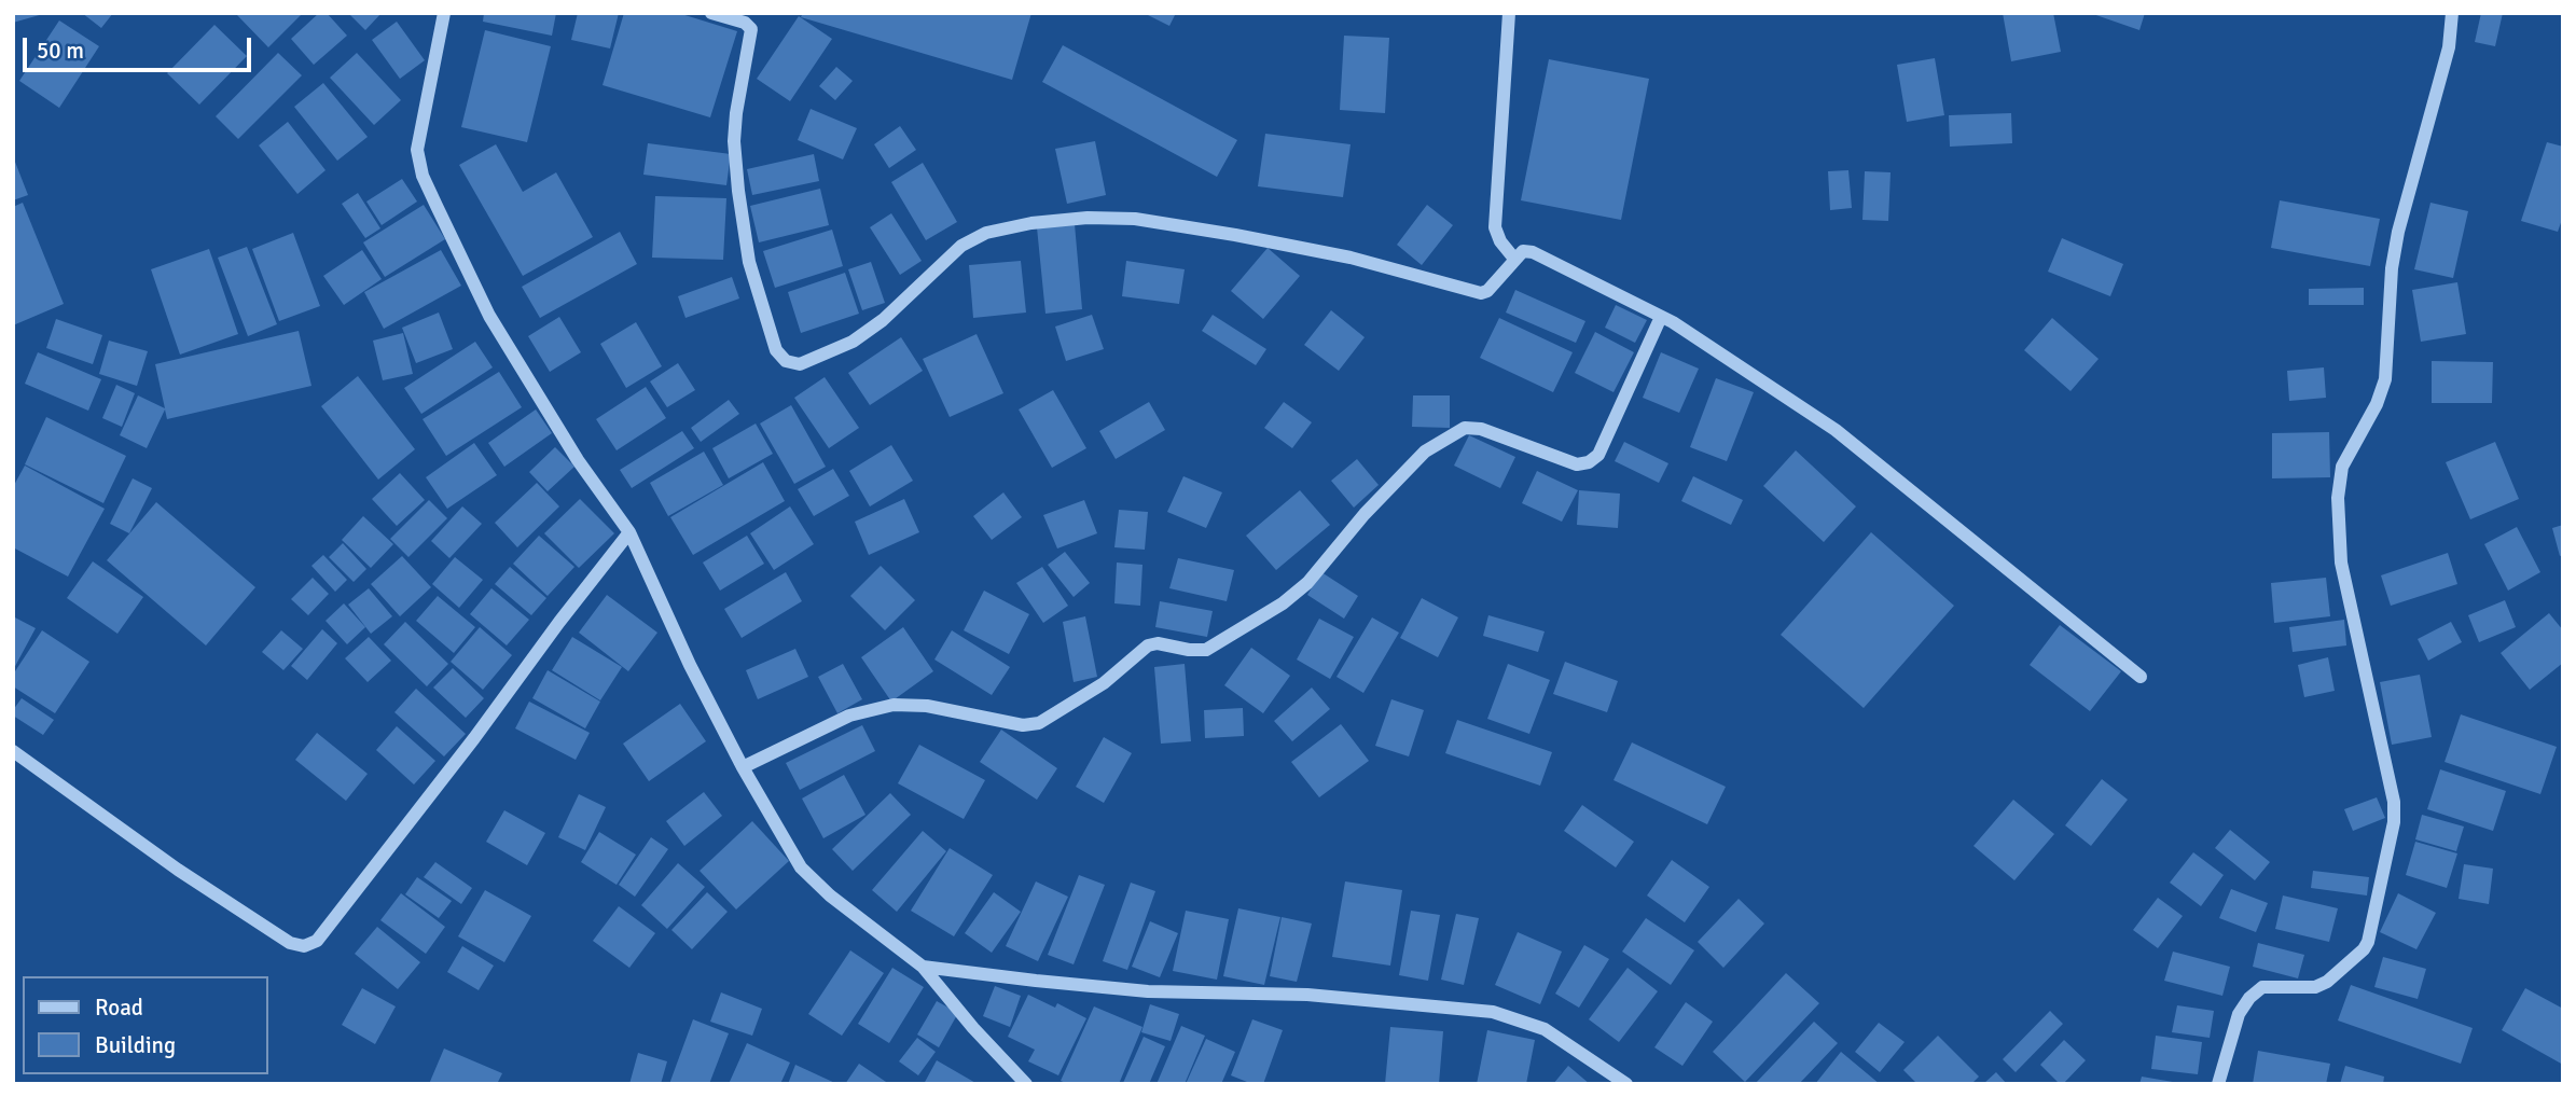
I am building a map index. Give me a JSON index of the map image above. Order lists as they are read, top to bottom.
{
  "legend": ["Road", "Building"],
  "scale_bar": "50 m"
}
